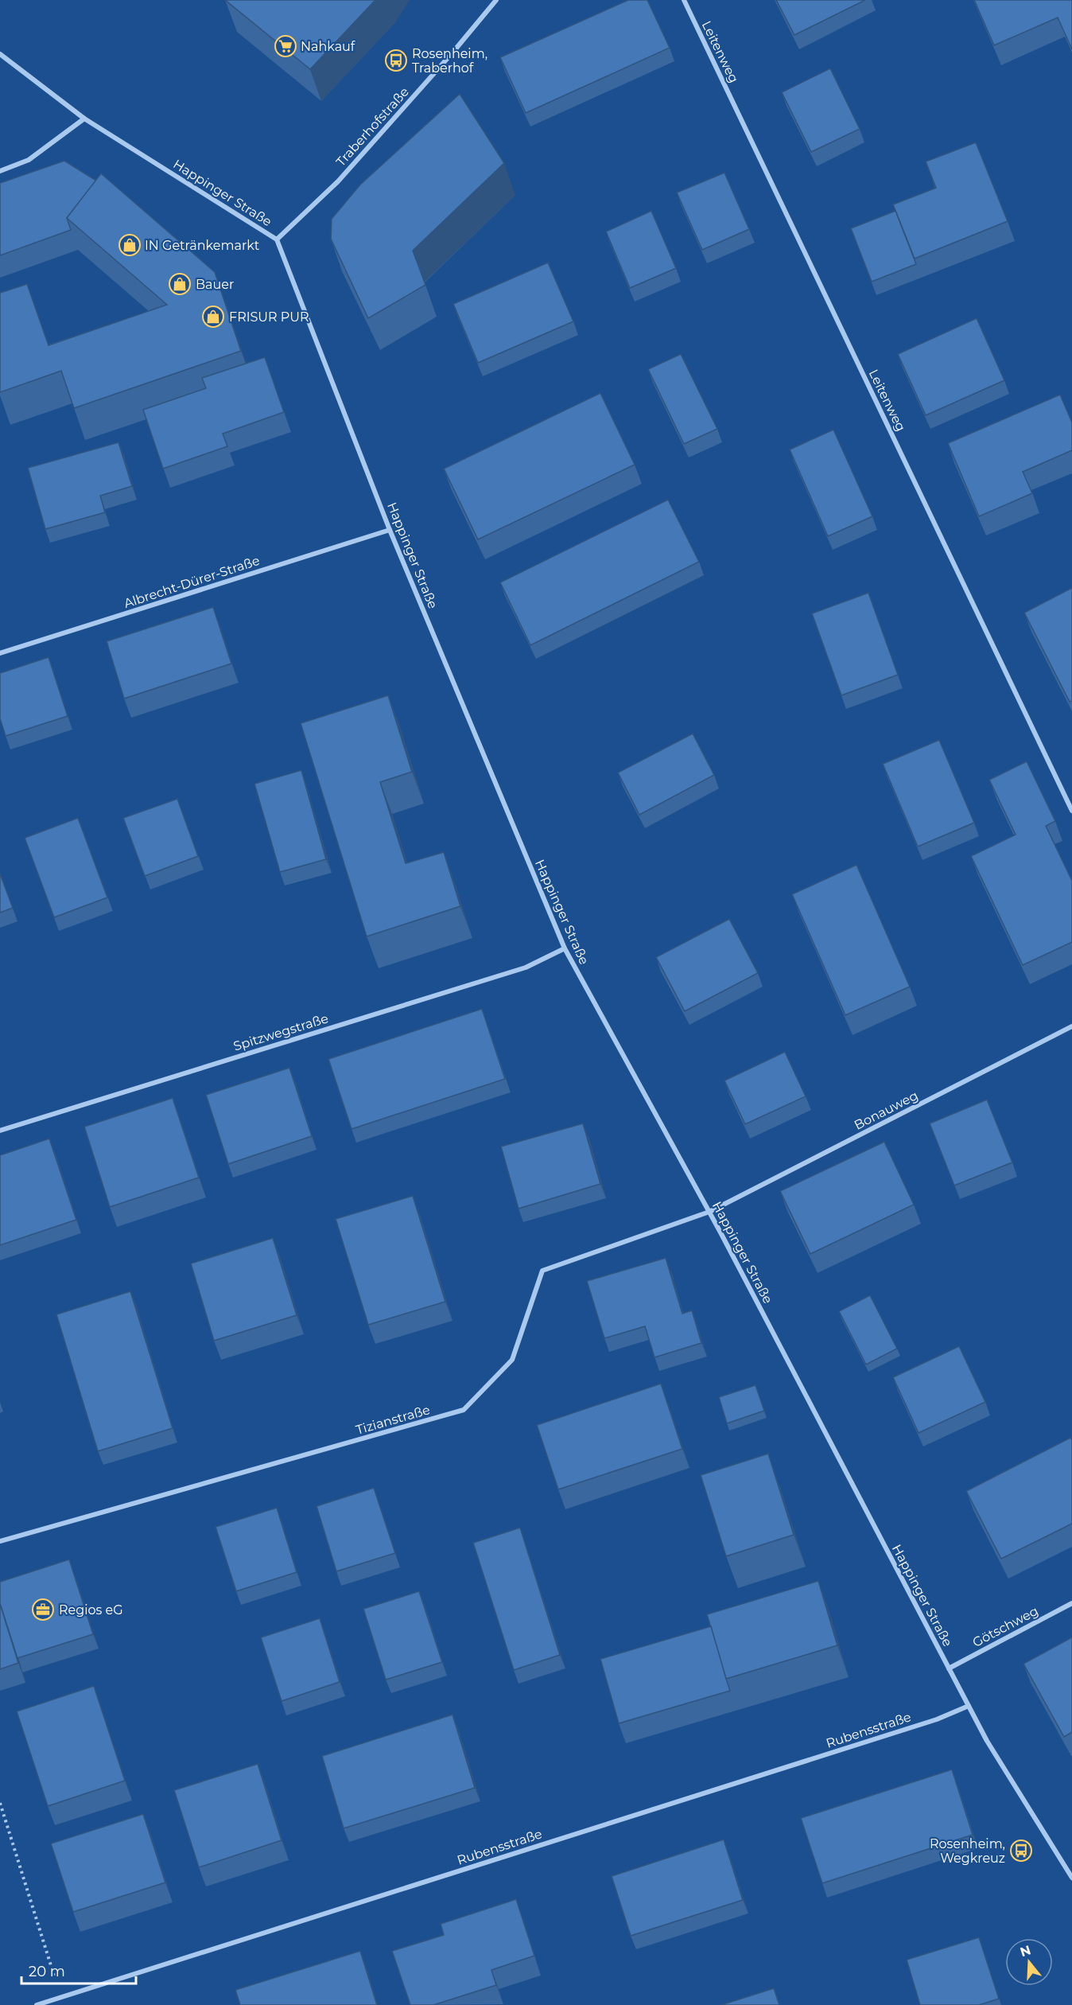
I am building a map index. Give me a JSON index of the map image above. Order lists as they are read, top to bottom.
{
  "streets": {
    "street": [
      "Leitenweg",
      "Traberhofstraße",
      "Happinger Straße",
      "Albrecht-Dürer-Straße",
      "Spitzwegstraße",
      "Bonauweg",
      "Tizianstraße",
      "Götschweg",
      "Rubensstraße"
    ]
  },
  "crossings": [
    ["Traberhofstraße", "Happinger Straße"],
    ["Happinger Straße", "Albrecht-Dürer-Straße"],
    ["Happinger Straße", "Spitzwegstraße"],
    ["Happinger Straße", "Bonauweg"],
    ["Happinger Straße", "Tizianstraße"],
    ["Happinger Straße", "Götschweg"],
    ["Happinger Straße", "Rubensstraße"],
    ["Bonauweg", "Tizianstraße"]
  ],
  "places": {
    "supermarket": ["Nahkauf"],
    "bus stop": ["Rosenheim, Traberhof", "Rosenheim, Wegkreuz"],
    "shop": ["IN Getränkemarkt", "Bauer", "FRISUR PUR"],
    "office": ["Regios eG"]
  },
  "scale_bar": "20 m",
  "north": "top"
}
